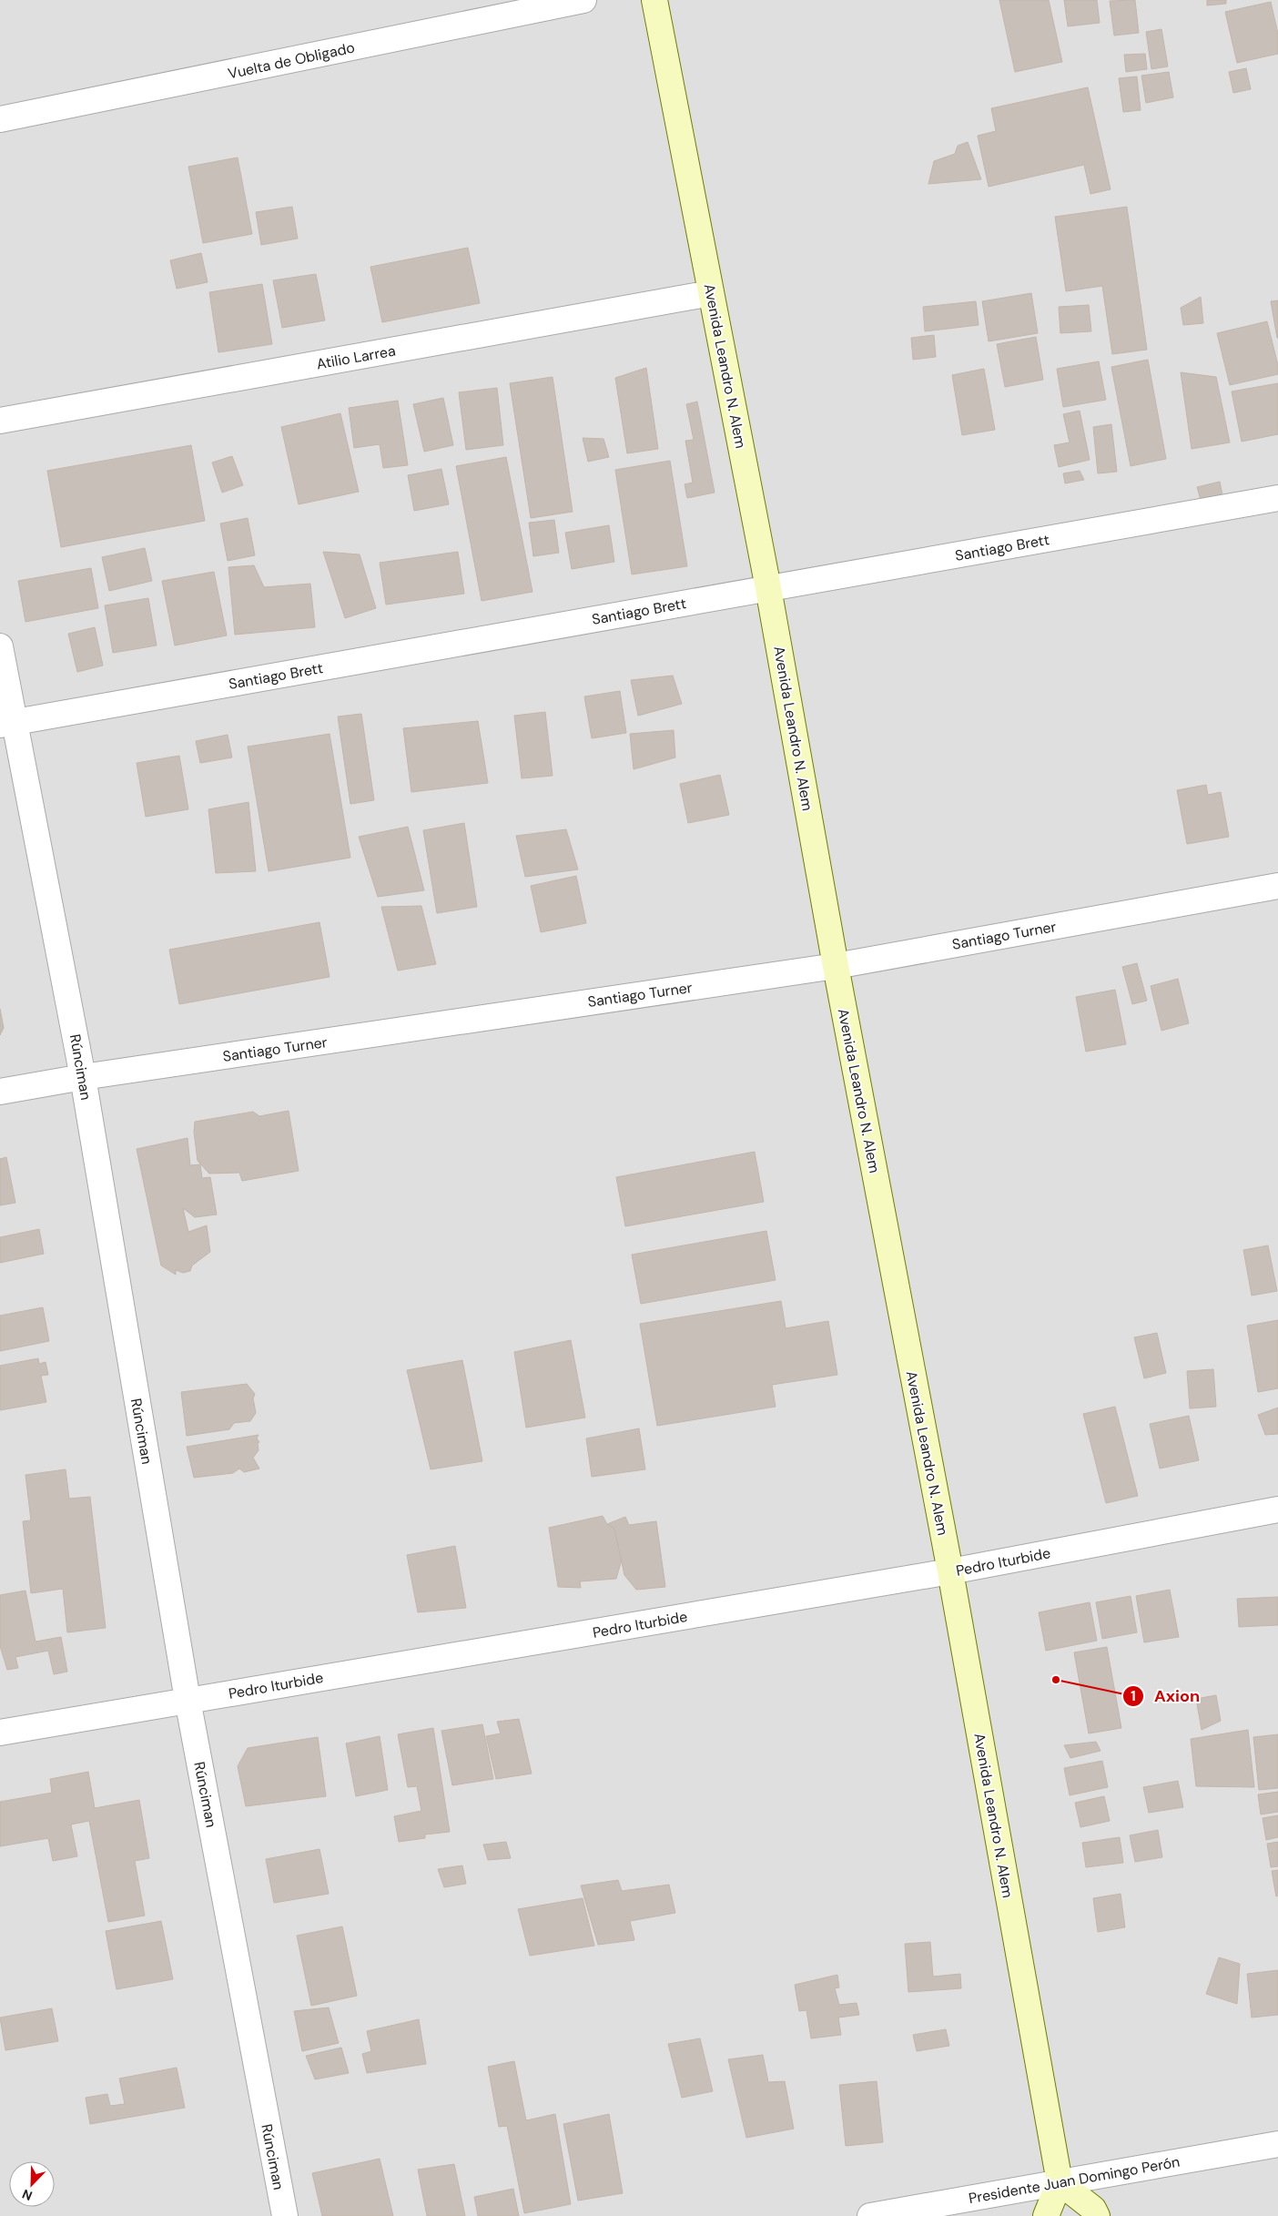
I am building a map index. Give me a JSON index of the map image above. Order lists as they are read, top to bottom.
{
  "streets": {
    "main road": ["Avenida Leandro N. Alem"],
    "street": [
      "Vuelta de Obligado",
      "Atilio Larrea",
      "Santiago Brett",
      "Santiago Turner",
      "Rúnciman",
      "Pedro Iturbide",
      "Presidente Juan Domingo Perón"
    ]
  },
  "crossings": [
    ["Atilio Larrea", "Avenida Leandro N. Alem"],
    ["Avenida Leandro N. Alem", "Santiago Brett"],
    ["Avenida Leandro N. Alem", "Santiago Turner"],
    ["Avenida Leandro N. Alem", "Pedro Iturbide"],
    ["Avenida Leandro N. Alem", "Presidente Juan Domingo Perón"],
    ["Santiago Brett", "Rúnciman"],
    ["Santiago Turner", "Rúnciman"],
    ["Rúnciman", "Pedro Iturbide"]
  ],
  "places": ["Axion"],
  "north": "bottom left"
}
